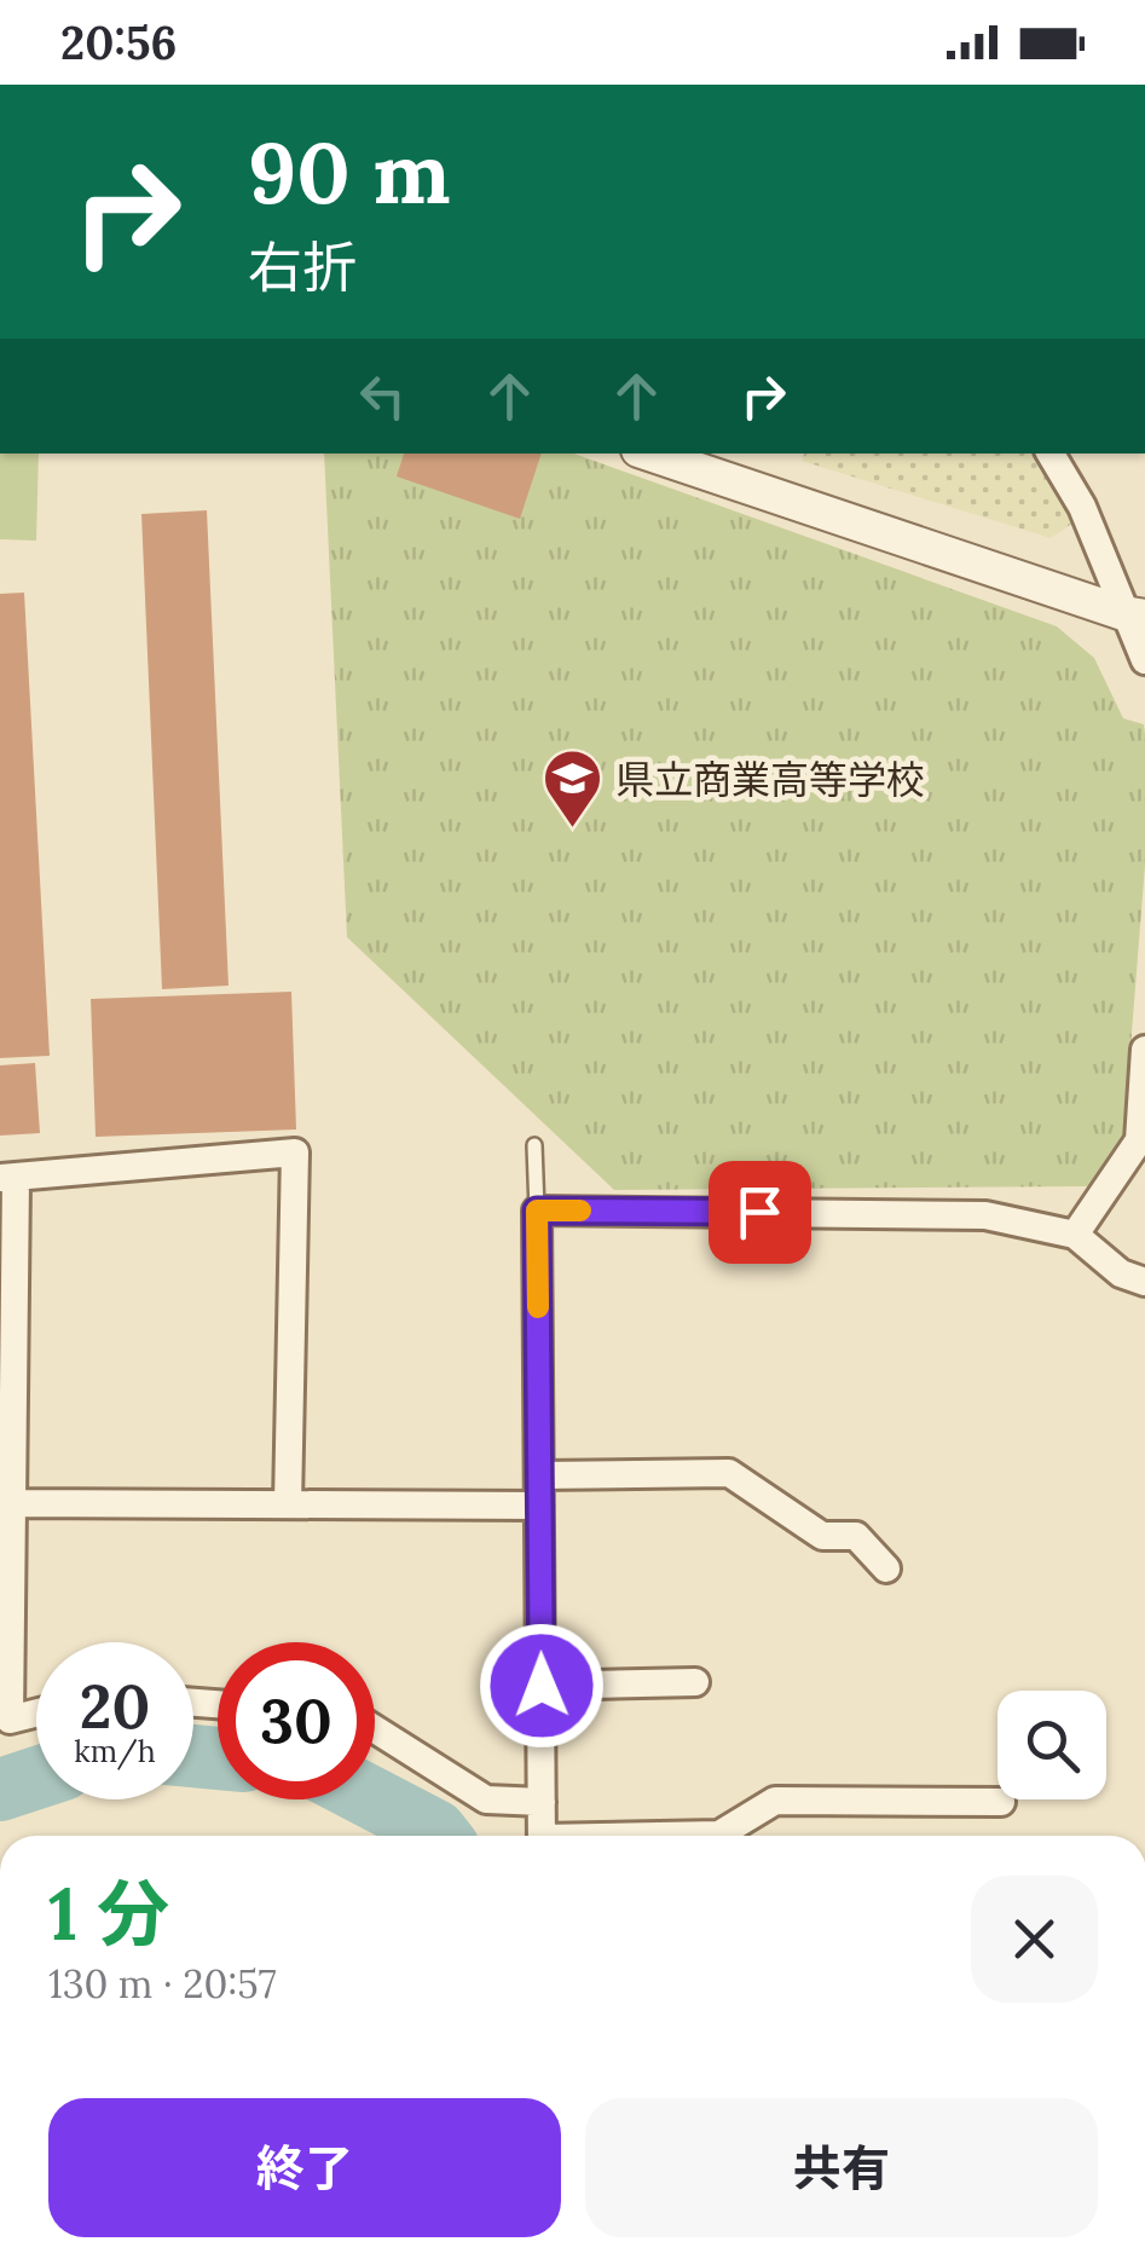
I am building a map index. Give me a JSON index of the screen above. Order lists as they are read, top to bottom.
{
  "places": {
    "school or university": ["県立商業高等学校"]
  },
  "page": {
    "status": "20:56",
    "turn": ["90 m", "右折"],
    "speed": "20 km/h",
    "limit": "30",
    "heading": ["1 分", "130 m · 20:57"],
    "buttons": ["終了", "共有"]
  }
}
